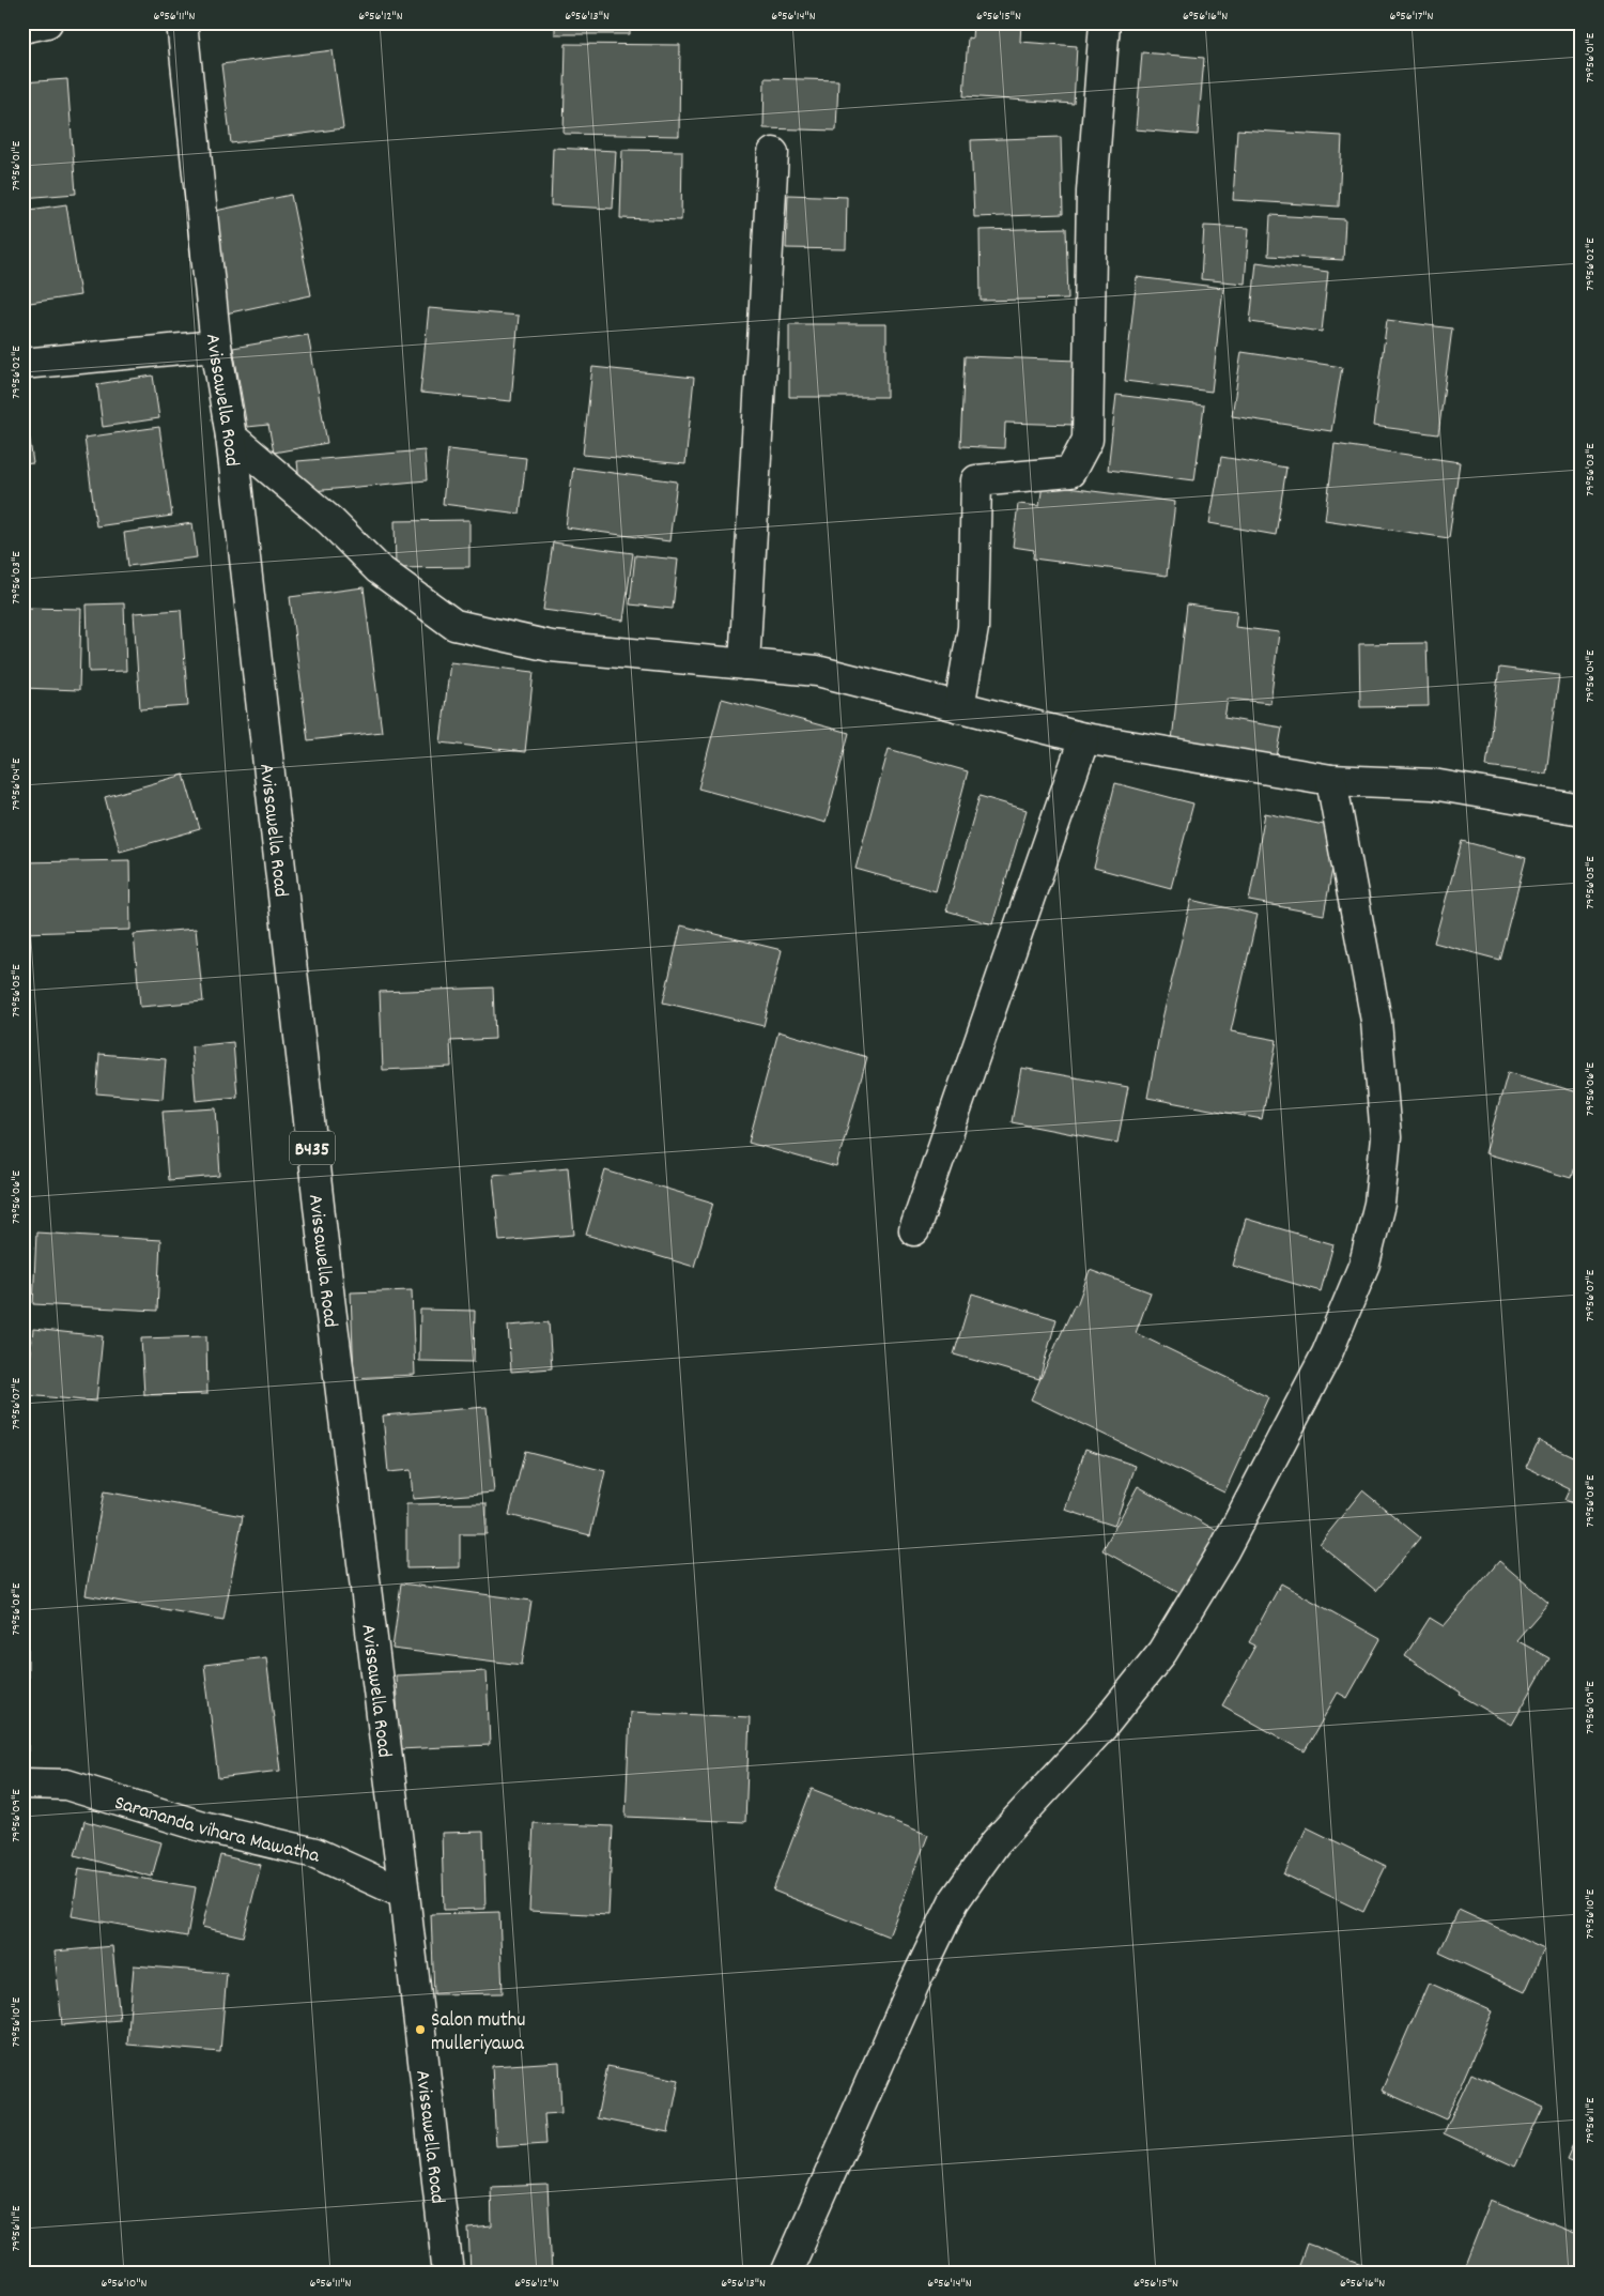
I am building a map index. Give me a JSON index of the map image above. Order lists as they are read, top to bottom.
{
  "streets": {
    "street": ["Avissawella Road", "B435", "Sarananda vihara Mawatha"]
  },
  "crossings": [
    ["Avissawella Road", "Sarananda vihara Mawatha"]
  ],
  "places": ["Salon muthu mulleriyawa"],
  "coordinates": [
    "6°56'11\"N",
    "6°56'12\"N",
    "6°56'13\"N",
    "6°56'14\"N",
    "6°56'15\"N",
    "6°56'16\"N",
    "6°56'17\"N",
    "79°56'01\"E",
    "79°56'02\"E",
    "79°56'03\"E",
    "79°56'04\"E",
    "79°56'05\"E",
    "79°56'06\"E",
    "79°56'07\"E",
    "79°56'08\"E",
    "79°56'09\"E",
    "79°56'10\"E",
    "79°56'11\"E",
    "6°56'10\"N"
  ]
}
